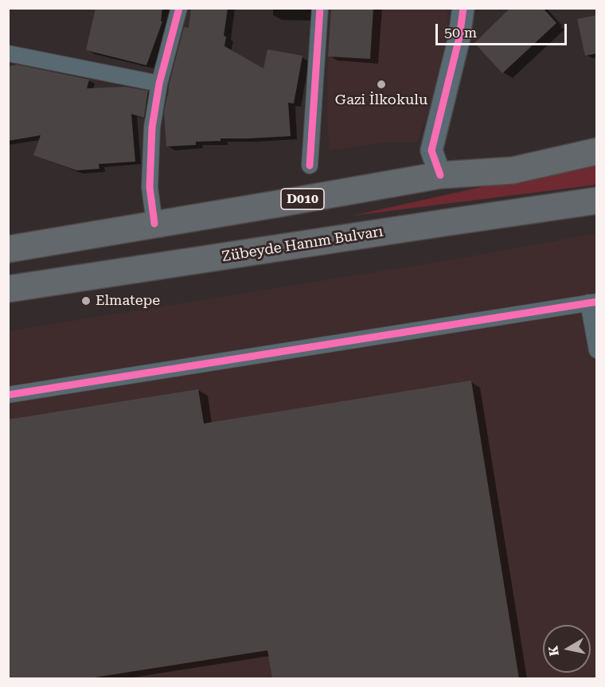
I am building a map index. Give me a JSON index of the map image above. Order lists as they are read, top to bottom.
{
  "streets": {
    "highway": ["D010", "Zübeyde Hanım Bulvarı"]
  },
  "places": ["Gazi İlkokulu", "Elmatepe"],
  "scale_bar": "50 m",
  "north": "left"
}
